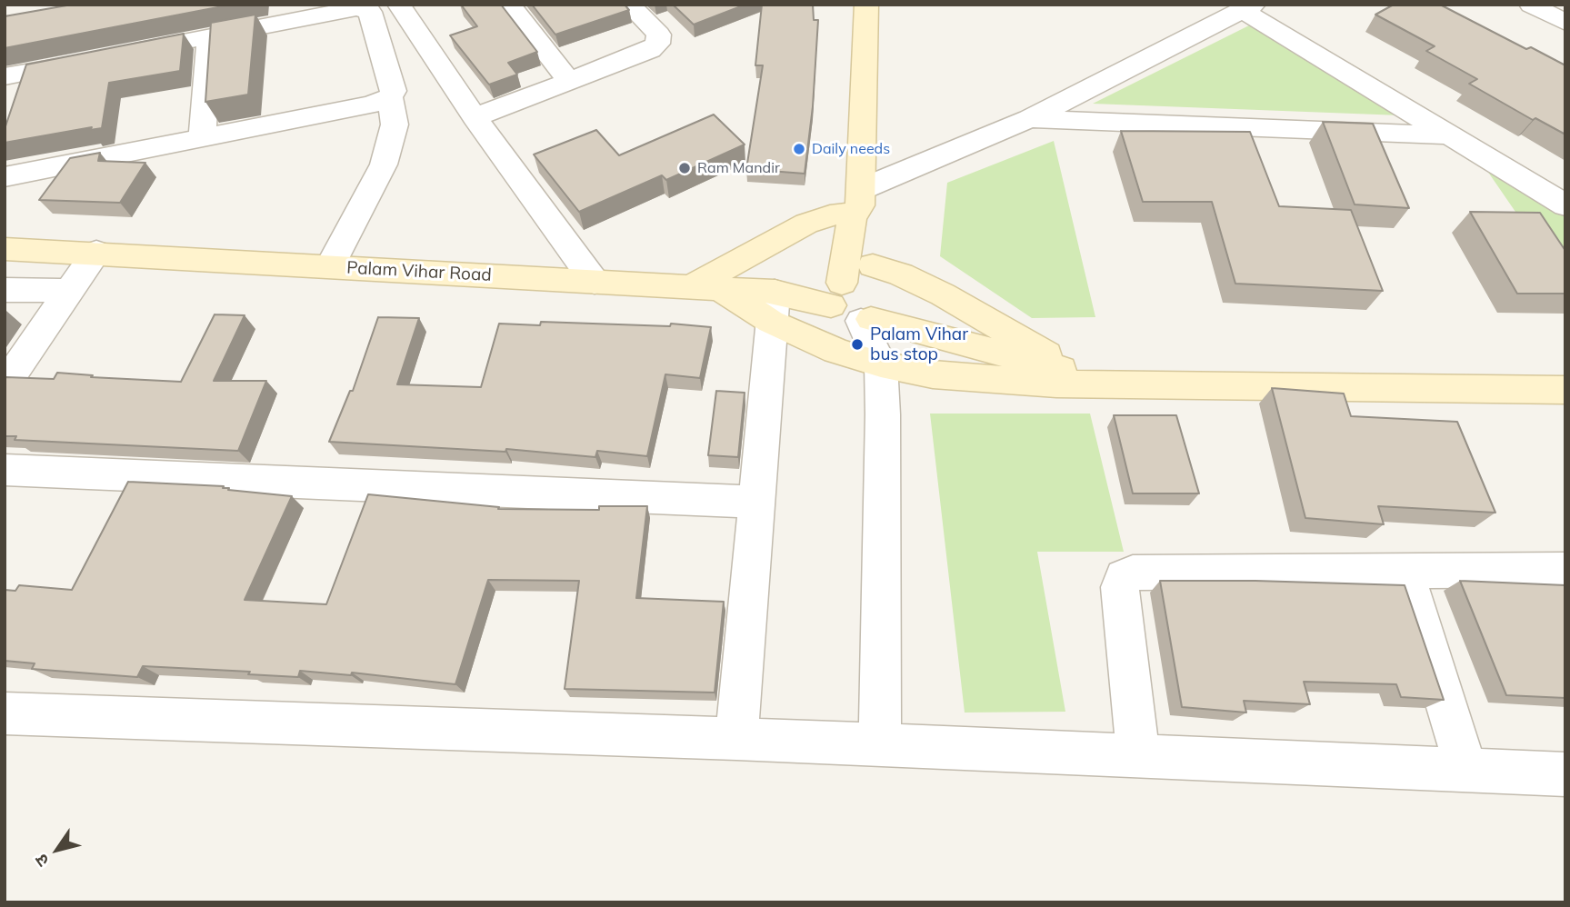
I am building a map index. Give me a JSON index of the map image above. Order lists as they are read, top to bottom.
{
  "streets": {
    "street": ["Palam Vihar Road"]
  },
  "places": ["Daily needs", "Ram Mandir", "Palam Vihar bus stop"],
  "north": "bottom left"
}
